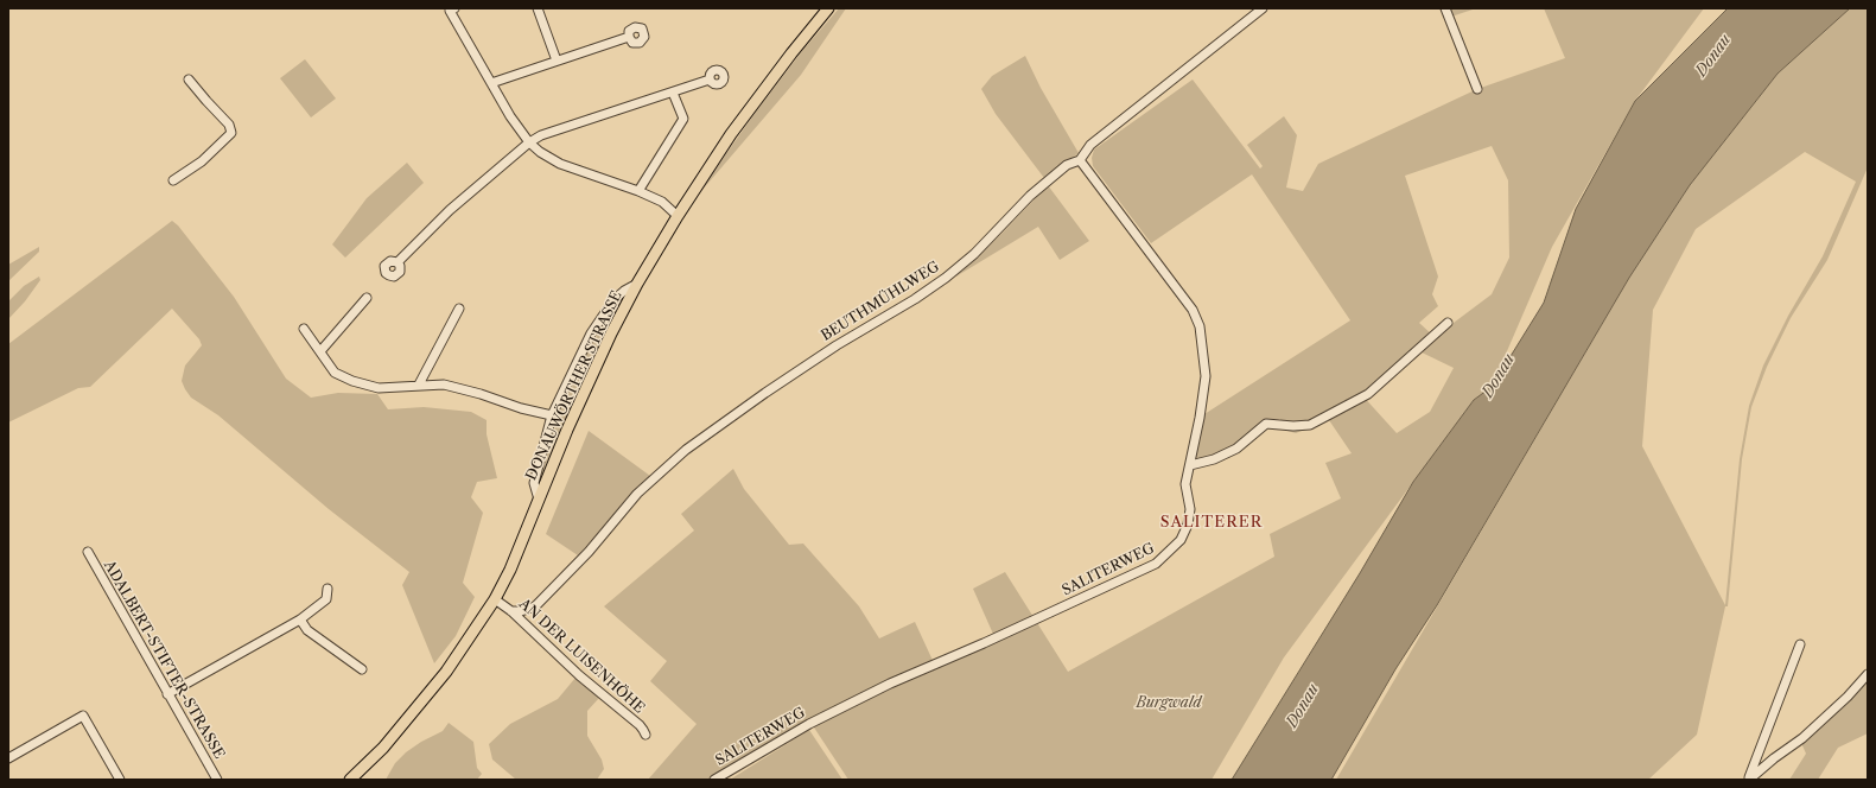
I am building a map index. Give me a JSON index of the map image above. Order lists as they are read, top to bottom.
{
  "streets": {
    "main road": ["DONAUWÖRTHER STRASSE"],
    "street": [
      "BEUTHMÜHLWEG",
      "SALITERWEG",
      "AN DER LUISENHÖHE",
      "ADALBERT-STIFTER-STRASSE"
    ]
  },
  "crossings": [
    ["BEUTHMÜHLWEG", "SALITERWEG"],
    ["BEUTHMÜHLWEG", "AN DER LUISENHÖHE"],
    ["DONAUWÖRTHER STRASSE", "AN DER LUISENHÖHE"]
  ],
  "districts": ["SALITERER"],
  "water": ["Donau"],
  "parks": ["Burgwald"]
}
